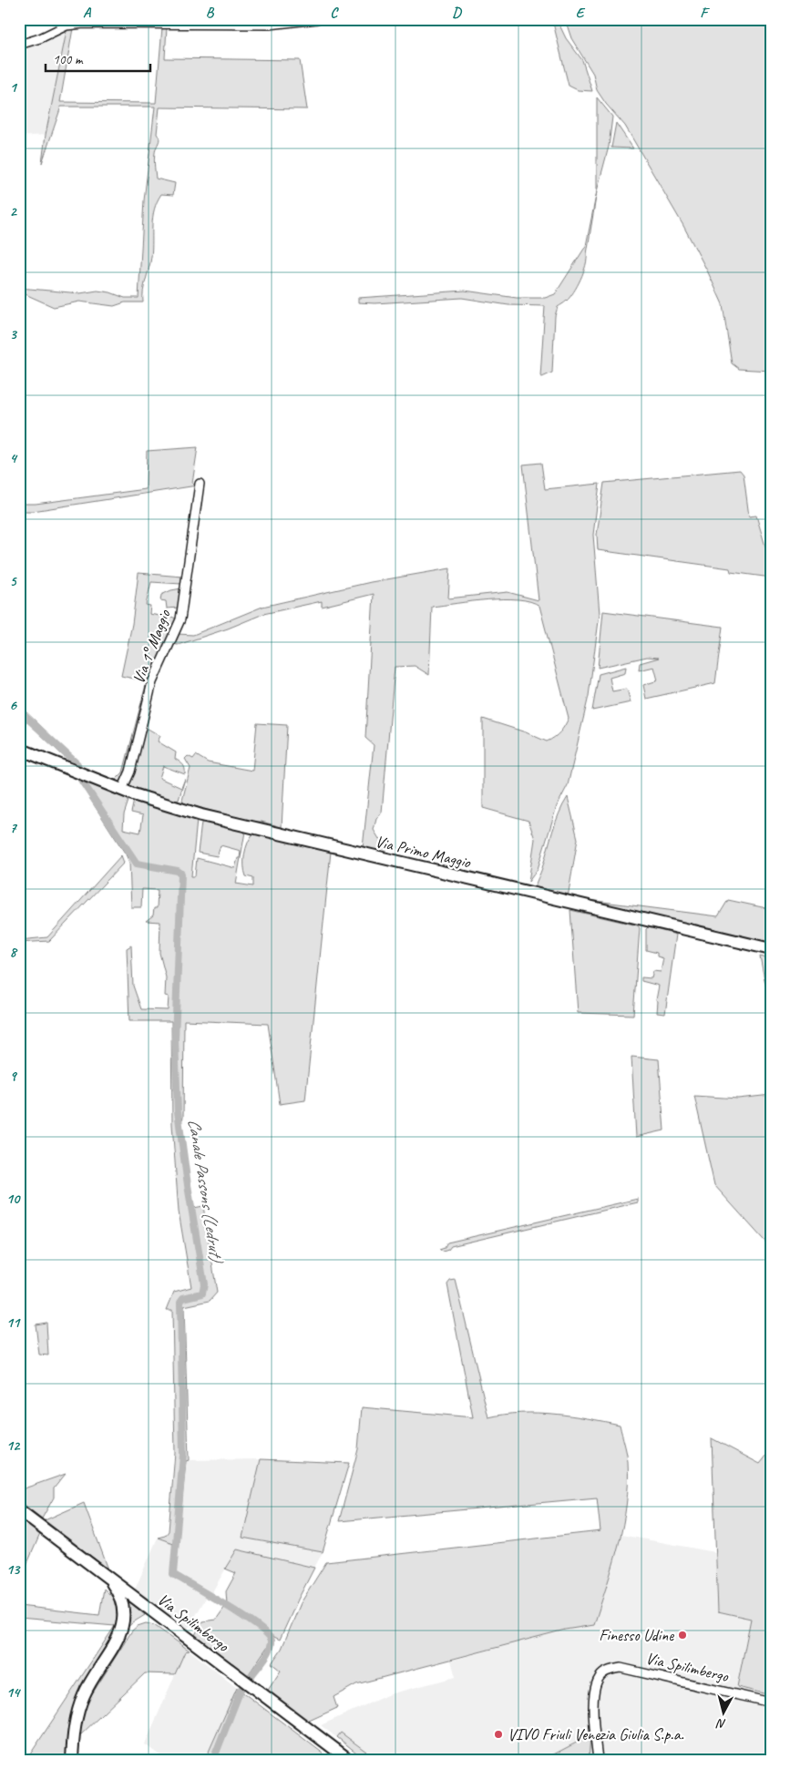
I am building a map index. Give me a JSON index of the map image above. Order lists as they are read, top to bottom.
{
  "streets": {
    "street": ["Via 1° Maggio", "Via Primo Maggio", "Via Spilimbergo"]
  },
  "crossings": [
    ["Via 1° Maggio", "Via Primo Maggio"]
  ],
  "water": ["Canale Passons (Ledrut)"],
  "places": ["Finesso Udine", "VIVO Friuli Venezia Giulia S.p.a."],
  "scale_bar": "100 m",
  "north": "bottom",
  "grid": {
    "columns": [
      "A",
      "B",
      "C",
      "D",
      "E",
      "F"
    ],
    "rows": [
      "1",
      "2",
      "3",
      "4",
      "5",
      "6",
      "7",
      "8",
      "9",
      "10",
      "11",
      "12",
      "13",
      "14"
    ]
  }
}
